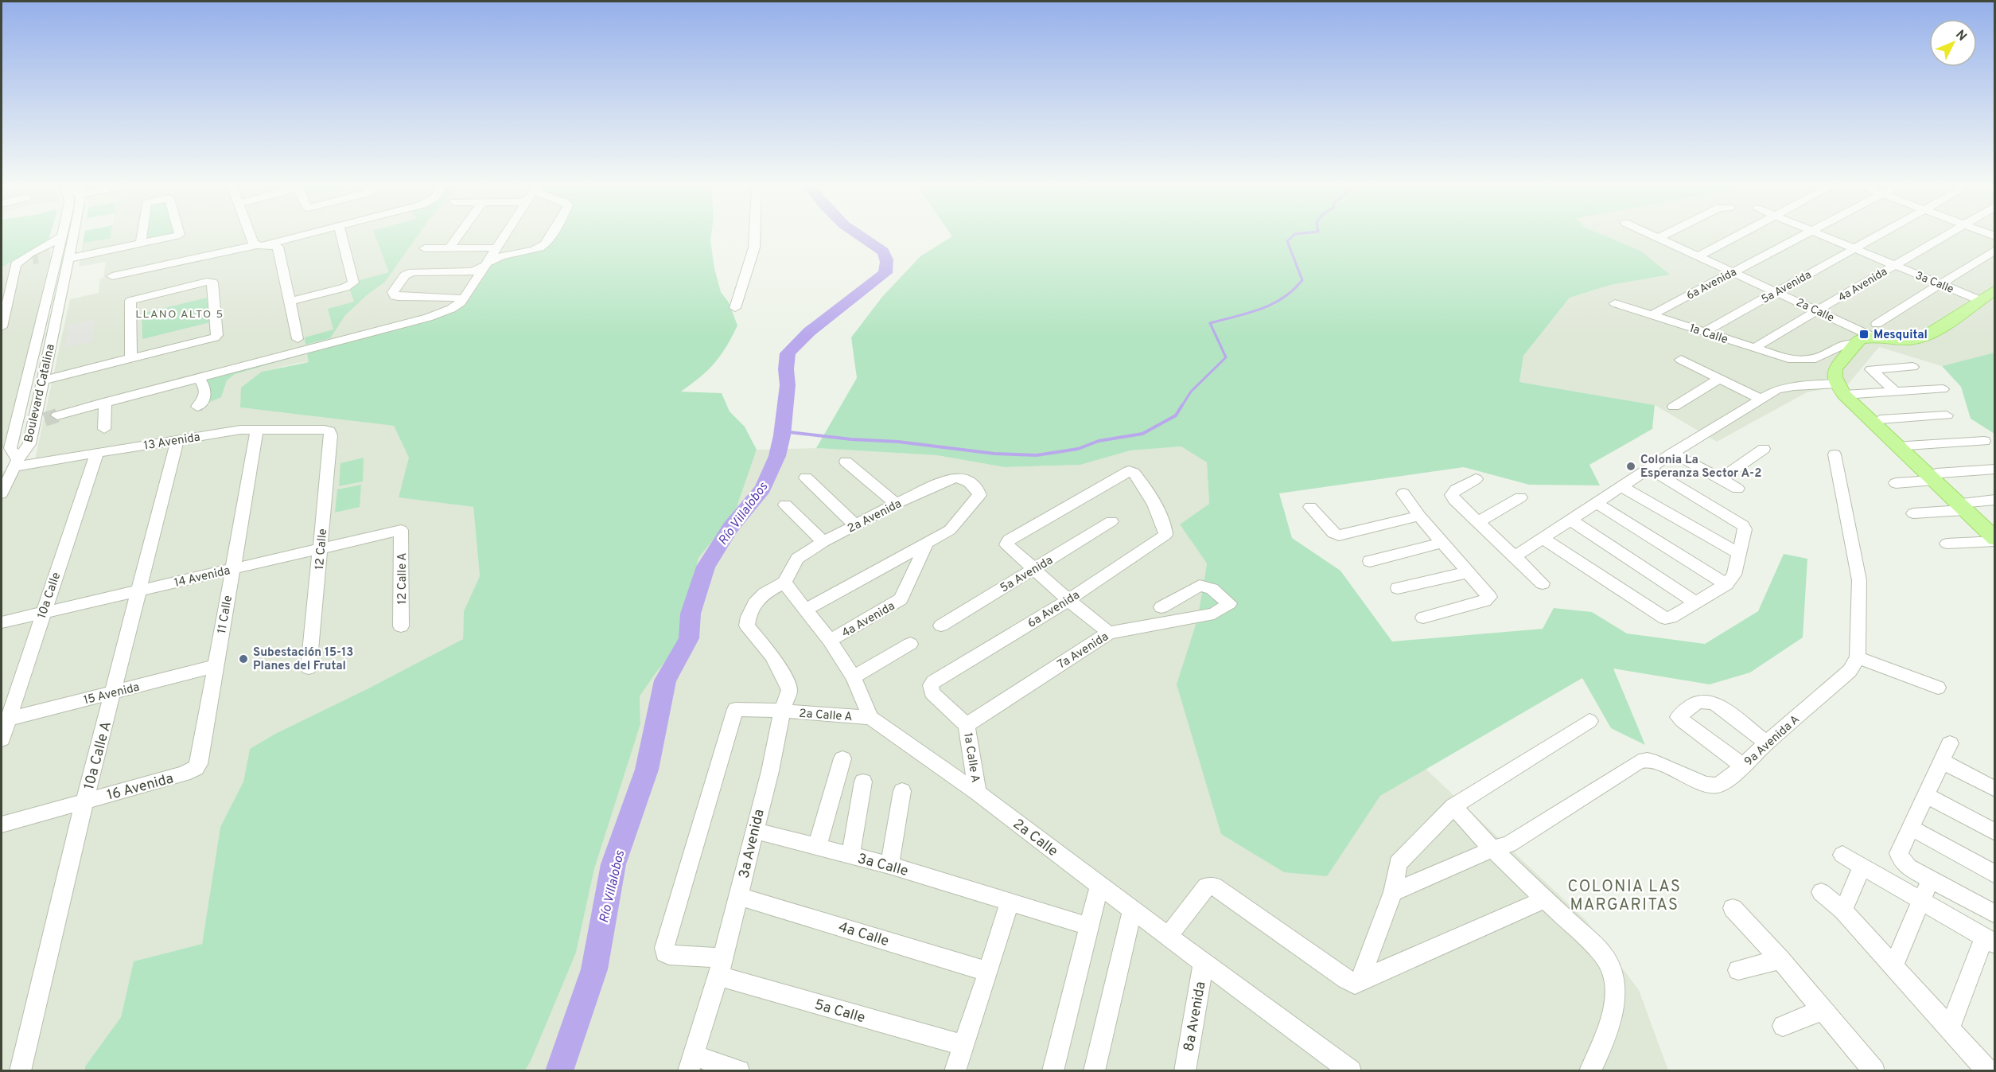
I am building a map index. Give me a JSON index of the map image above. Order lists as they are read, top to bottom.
{
  "streets": {
    "street": [
      "3a Calle",
      "6a Avenida",
      "4a Avenida",
      "5a Avenida",
      "2a Calle",
      "1a Calle",
      "Boulevard Catalina",
      "13 Avenida",
      "2a Avenida",
      "12 Calle",
      "14 Avenida",
      "12 Calle A",
      "10a Calle",
      "11 Calle",
      "7a Avenida",
      "15 Avenida",
      "2a Calle A",
      "9a Avenida A",
      "10a Calle A",
      "1a Calle A",
      "16 Avenida",
      "3a Avenida",
      "4a Calle",
      "5a Calle",
      "8a Avenida"
    ]
  },
  "crossings": [
    ["3a Calle", "4a Avenida"],
    ["3a Calle", "5a Avenida"],
    ["3a Calle", "3a Avenida"],
    ["6a Avenida", "5a Avenida"],
    ["6a Avenida", "2a Calle"],
    ["6a Avenida", "1a Calle"],
    ["6a Avenida", "1a Calle A"],
    ["4a Avenida", "2a Calle"],
    ["4a Avenida", "1a Calle"],
    ["4a Avenida", "2a Avenida"],
    ["5a Avenida", "2a Calle"],
    ["5a Avenida", "1a Calle"],
    ["2a Calle", "2a Calle A"],
    ["2a Calle", "1a Calle A"],
    ["2a Calle", "8a Avenida"],
    ["Boulevard Catalina", "13 Avenida"],
    ["13 Avenida", "12 Calle"],
    ["13 Avenida", "10a Calle"],
    ["13 Avenida", "11 Calle"],
    ["13 Avenida", "10a Calle A"],
    ["2a Avenida", "3a Avenida"],
    ["12 Calle", "14 Avenida"],
    ["14 Avenida", "12 Calle A"],
    ["14 Avenida", "10a Calle"],
    ["14 Avenida", "11 Calle"],
    ["14 Avenida", "10a Calle A"],
    ["10a Calle", "15 Avenida"],
    ["11 Calle", "15 Avenida"],
    ["11 Calle", "16 Avenida"],
    ["7a Avenida", "1a Calle A"],
    ["15 Avenida", "10a Calle A"],
    ["2a Calle A", "3a Avenida"],
    ["2a Calle A", "5a Calle"],
    ["10a Calle A", "16 Avenida"],
    ["3a Avenida", "4a Calle"],
    ["3a Avenida", "5a Calle"]
  ],
  "districts": ["LLANO ALTO 5", "COLONIA LAS MARGARITAS"],
  "water": ["Río Villalobos"],
  "places": {
    "transit": ["Mesquital"],
    "other": ["Colonia La Esperanza Sector A-2", "Subestación 15-13 Planes del Frutal"]
  },
  "north": "top right"
}
